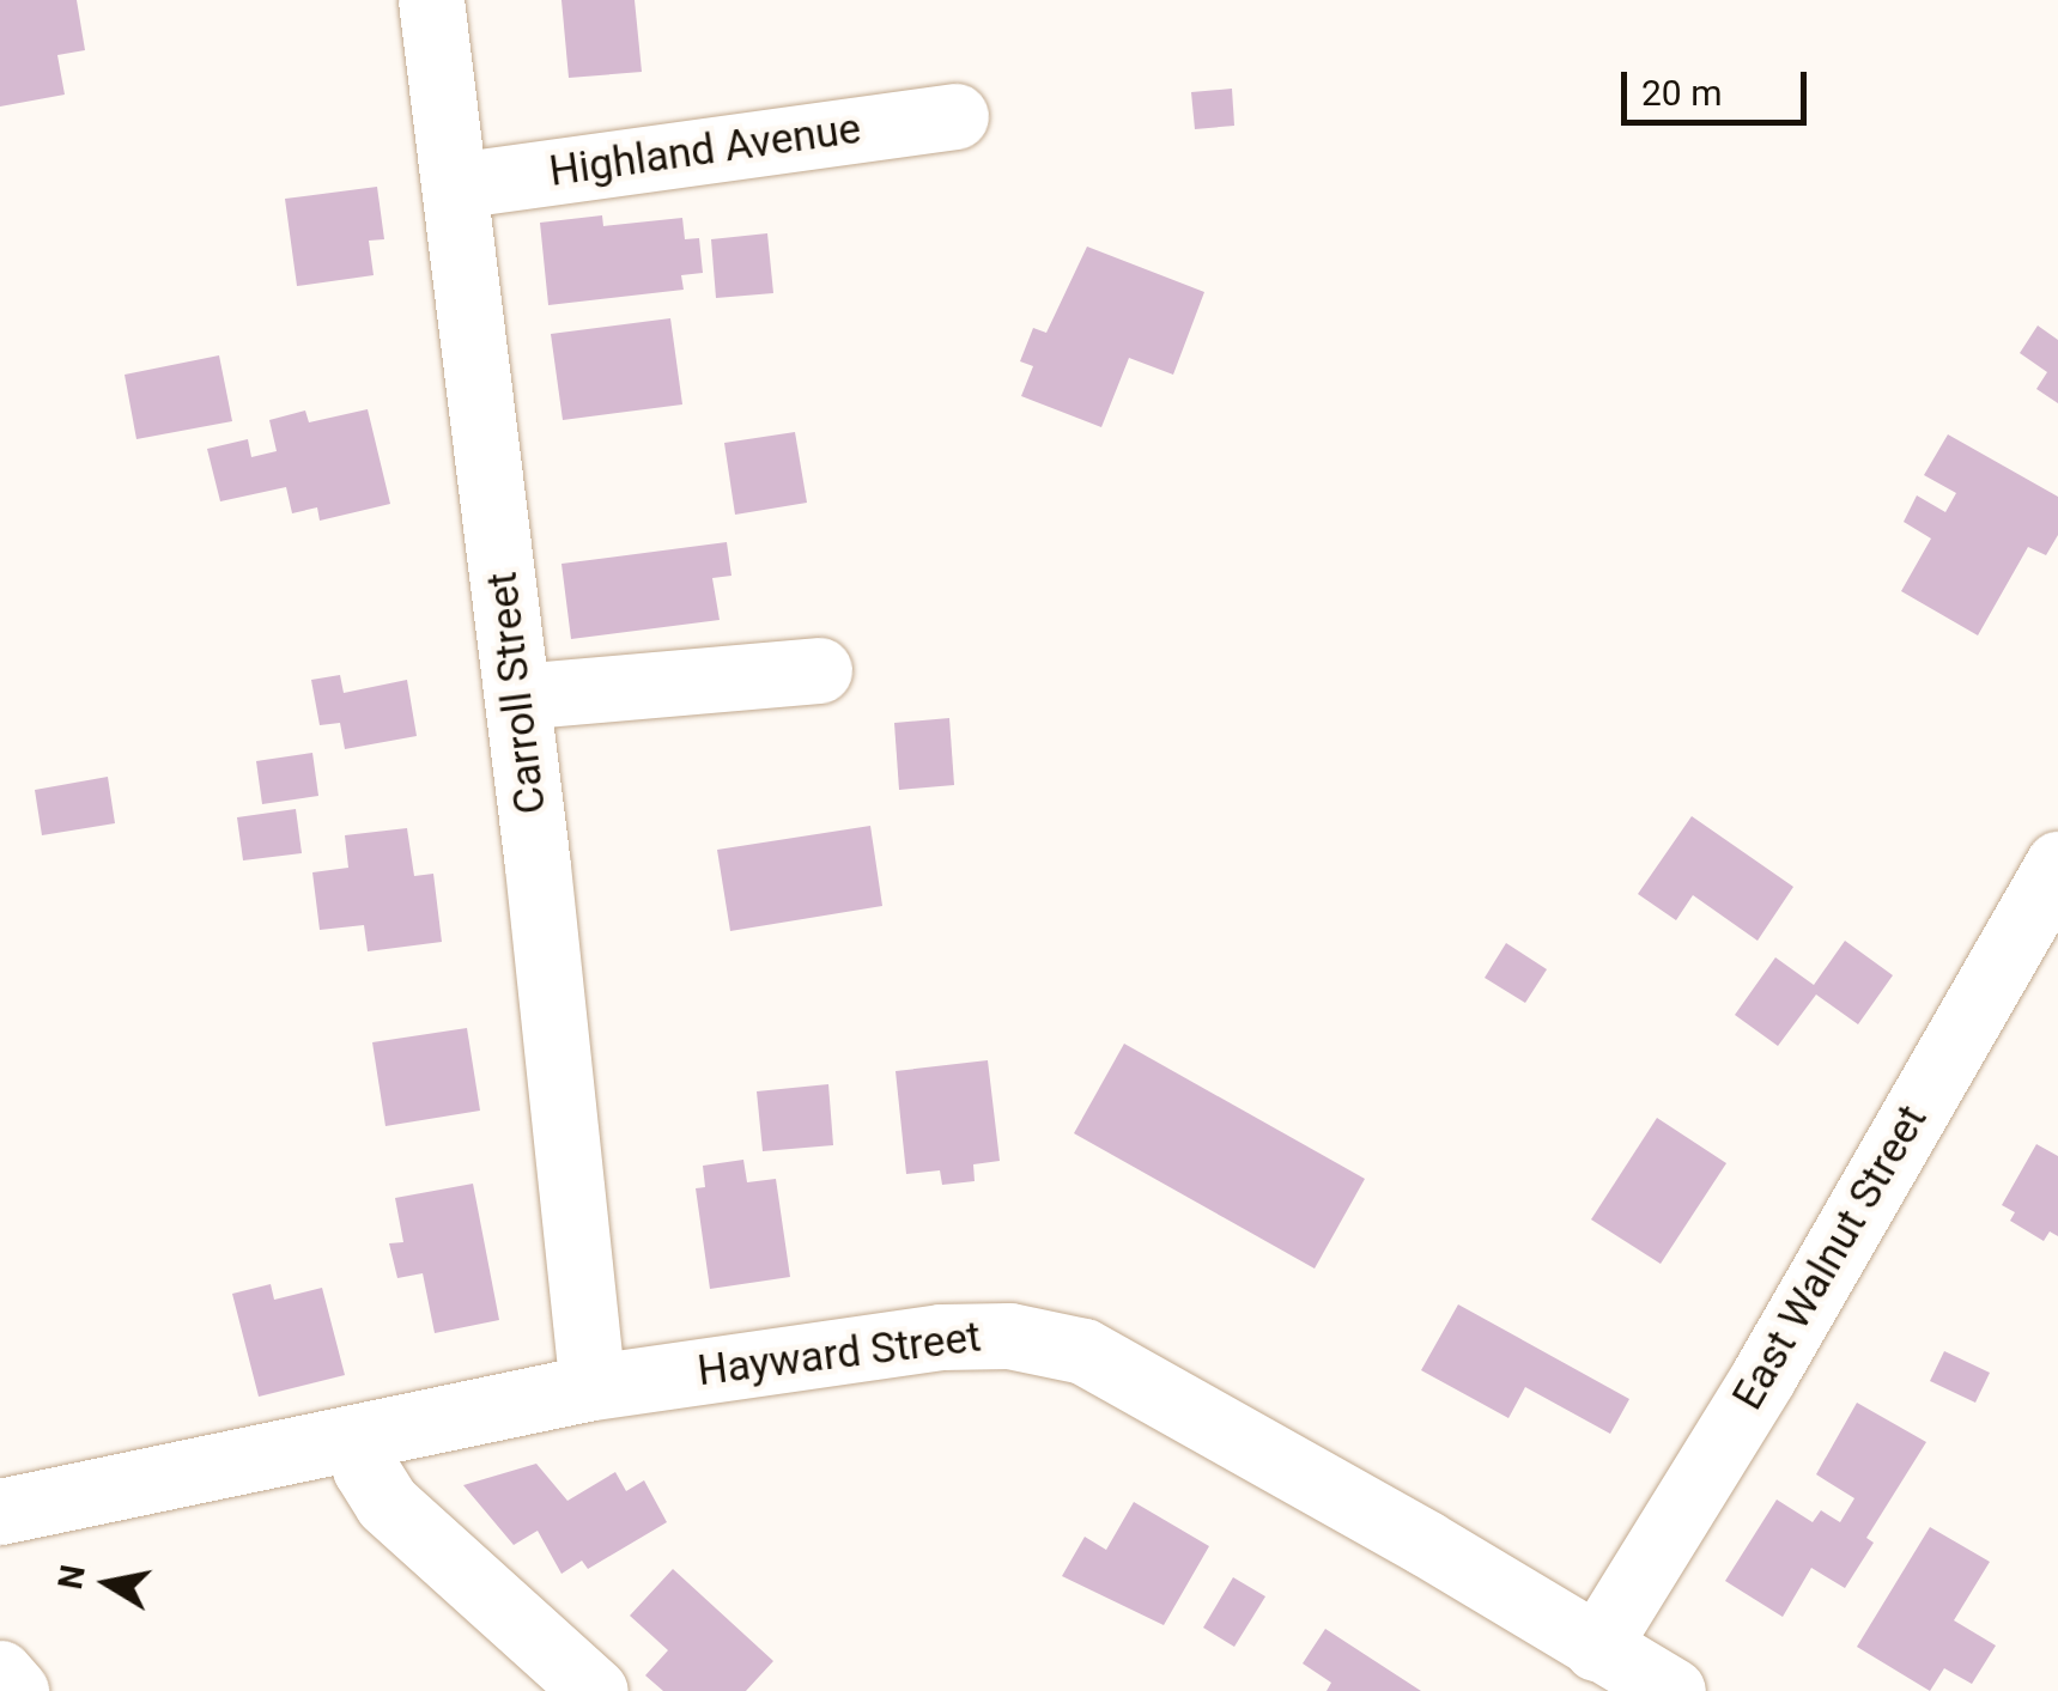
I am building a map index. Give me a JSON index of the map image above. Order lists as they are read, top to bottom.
{
  "streets": {
    "street": [
      "Highland Avenue",
      "Carroll Street",
      "East Walnut Street",
      "Hayward Street"
    ]
  },
  "crossings": [
    ["Highland Avenue", "Carroll Street"],
    ["Carroll Street", "Hayward Street"],
    ["East Walnut Street", "Hayward Street"]
  ],
  "scale_bar": "20 m",
  "north": "left"
}
